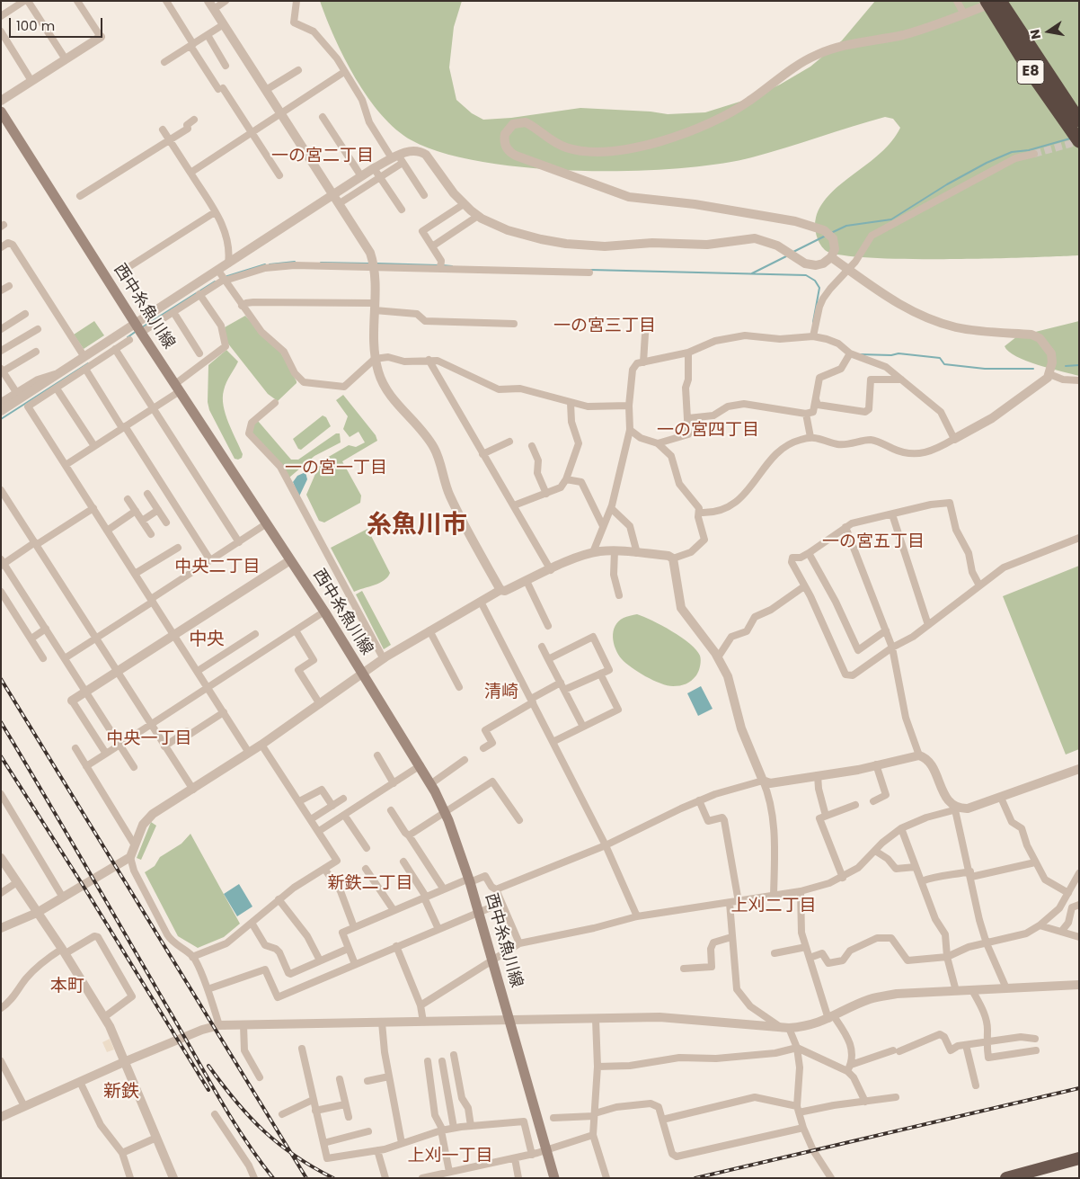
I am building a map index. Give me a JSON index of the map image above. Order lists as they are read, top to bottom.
{
  "streets": {
    "highway": ["E8"],
    "main road": ["西中糸魚川線"]
  },
  "districts": [
    "一の宮二丁目",
    "一の宮三丁目",
    "一の宮四丁目",
    "一の宮一丁目",
    "糸魚川市",
    "一の宮五丁目",
    "中央二丁目",
    "中央",
    "清崎",
    "中央一丁目",
    "新鉄二丁目",
    "上刈二丁目",
    "本町",
    "新鉄",
    "上刈一丁目"
  ],
  "scale_bar": "100 m",
  "north": "left"
}
